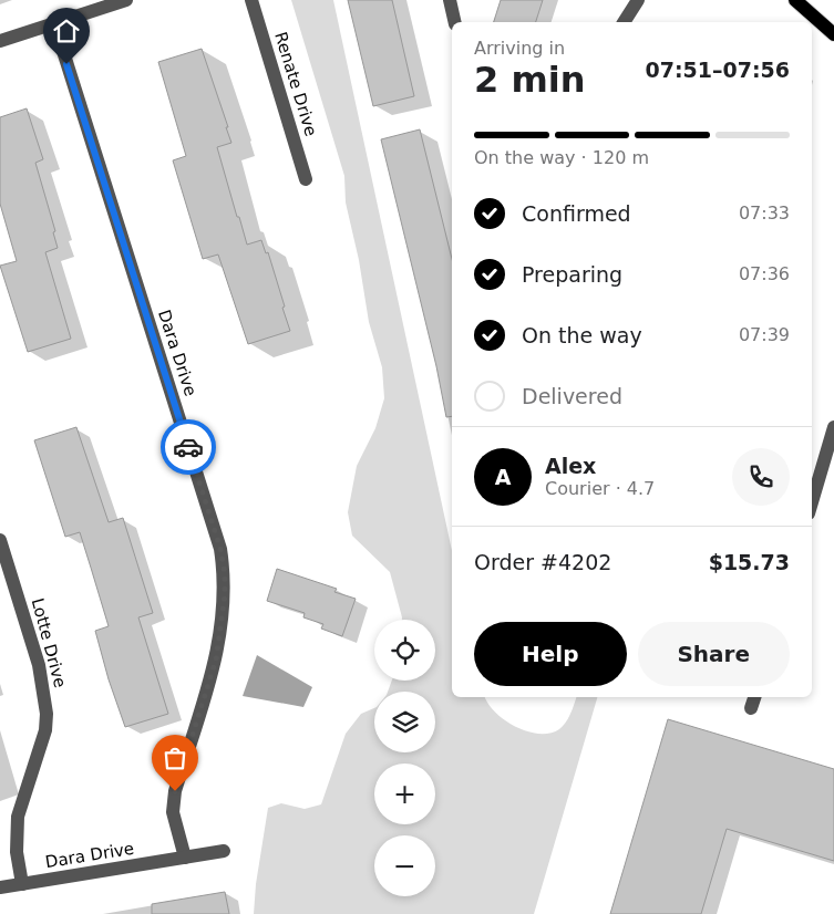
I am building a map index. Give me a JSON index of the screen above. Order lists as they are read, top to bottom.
{
  "streets": {
    "street": ["Renate Drive", "Dara Drive", "Lotte Drive"]
  },
  "crossings": [
    ["Dara Drive", "Lotte Drive"]
  ],
  "page": {
    "heading": ["2 min", "Arriving in", "07:51–07:56"],
    "panel": [
      "Alex",
      "Courier · 4.7",
      "Order #4202",
      "$15.73"
    ],
    "bar": "On the way · 120 m",
    "list": [
      ["Confirmed", "07:33"],
      ["Preparing", "07:36"],
      ["On the way", "07:39"],
      "Delivered"
    ],
    "round": "A",
    "buttons": ["Help", "Share"],
    "map_buttons": ["+", "−"]
  }
}
